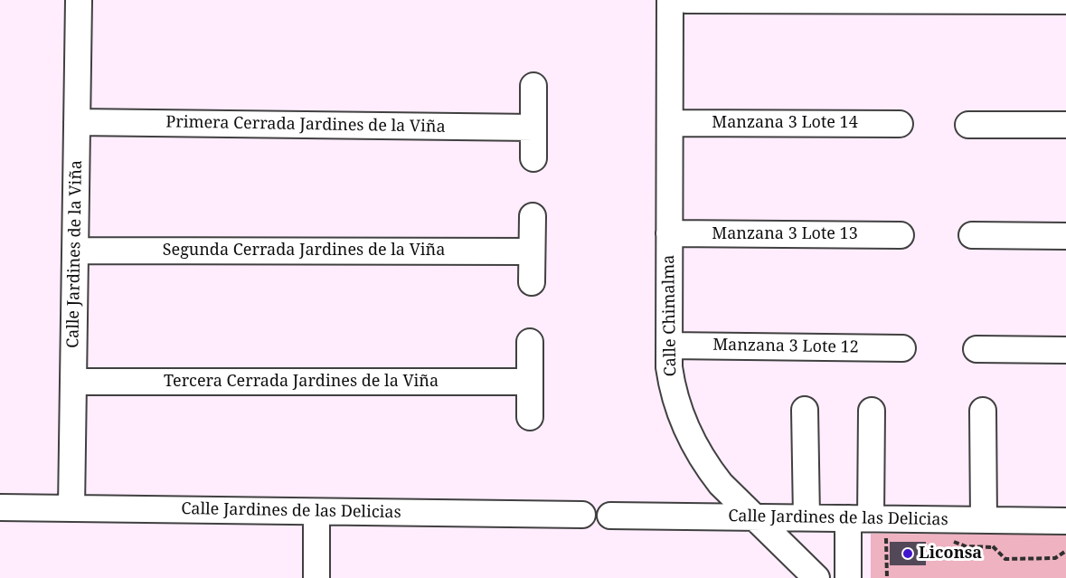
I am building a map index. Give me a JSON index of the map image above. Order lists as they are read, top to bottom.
{
  "streets": {
    "street": [
      "Manzana 3 Lote 14",
      "Primera Cerrada Jardines de la Viña",
      "Manzana 3 Lote 13",
      "Segunda Cerrada Jardines de la Viña",
      "Calle Jardines de la Viña",
      "Calle Chimalma",
      "Manzana 3 Lote 12",
      "Tercera Cerrada Jardines de la Viña",
      "Calle Jardines de las Delicias"
    ]
  },
  "crossings": [
    ["Manzana 3 Lote 14", "Calle Chimalma"],
    ["Primera Cerrada Jardines de la Viña", "Calle Jardines de la Viña"],
    ["Manzana 3 Lote 13", "Calle Chimalma"],
    ["Segunda Cerrada Jardines de la Viña", "Calle Jardines de la Viña"],
    ["Calle Jardines de la Viña", "Tercera Cerrada Jardines de la Viña"],
    ["Calle Jardines de la Viña", "Calle Jardines de las Delicias"],
    ["Calle Chimalma", "Manzana 3 Lote 12"],
    ["Calle Chimalma", "Calle Jardines de las Delicias"]
  ],
  "places": ["Liconsa"]
}
